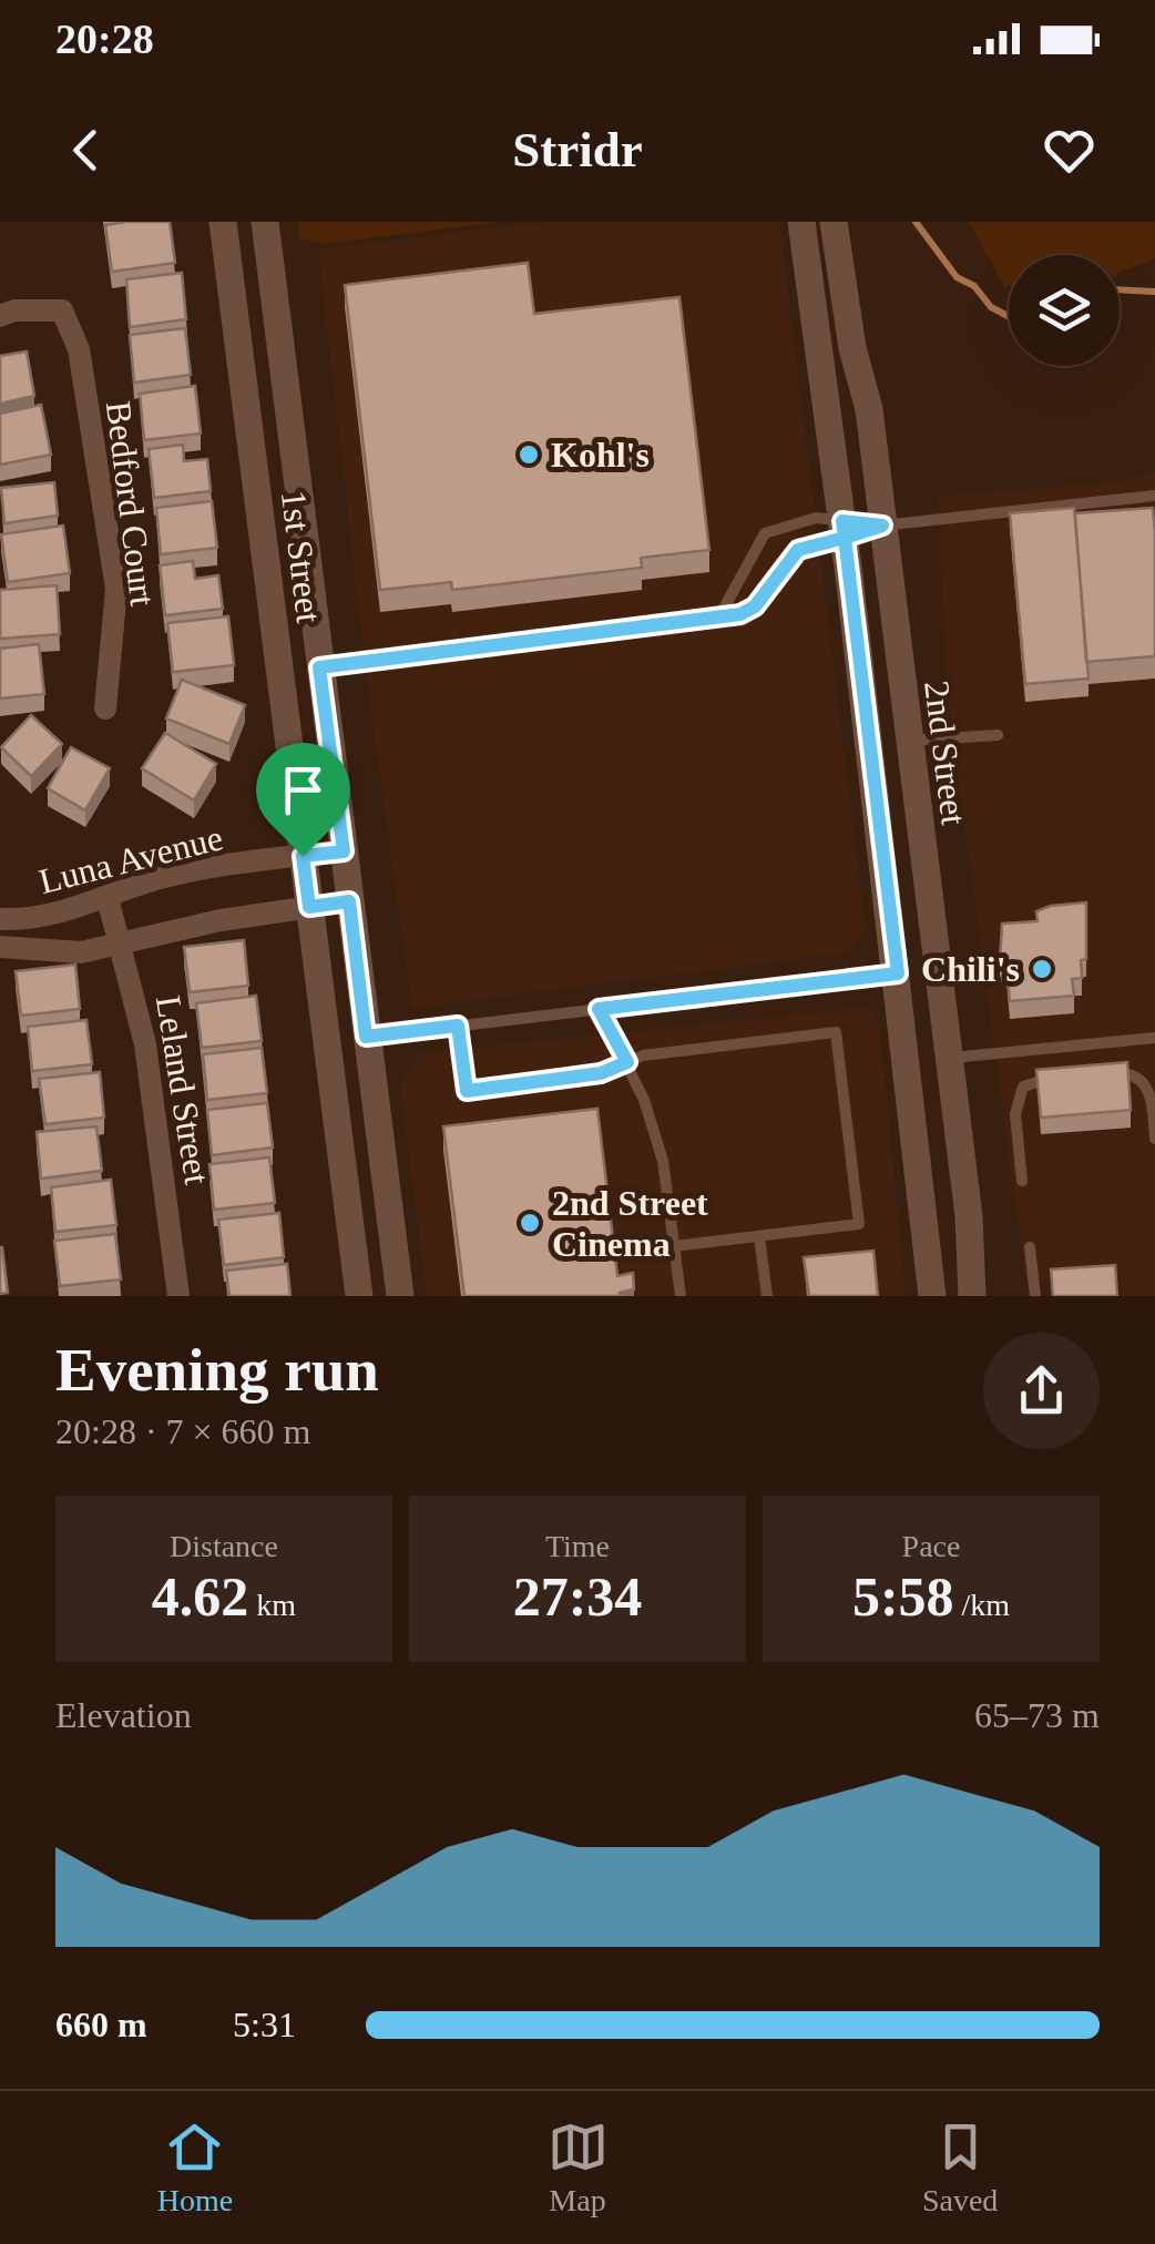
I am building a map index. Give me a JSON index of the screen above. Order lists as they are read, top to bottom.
{
  "streets": {
    "street": [
      "Bedford Court",
      "1st Street",
      "2nd Street",
      "Luna Avenue",
      "Leland Street"
    ]
  },
  "crossings": [
    ["1st Street", "Luna Avenue"],
    ["Luna Avenue", "Leland Street"]
  ],
  "places": ["Kohl's", "Chili's", "2nd Street Cinema"],
  "page": {
    "status": "20:28",
    "header": "Stridr",
    "heading": ["Evening run", "20:28 · 7 × 660 m"],
    "stats": [
      ["Distance", "4.62 km"],
      ["Time", "27:34"],
      ["Pace", "5:58 /km"]
    ],
    "chart": ["Elevation", "65–73 m"],
    "list": [
      {
        "name": "660 m",
        "note": "5:31"
      }
    ],
    "tabs": ["Home", "Map", "Saved"]
  }
}
